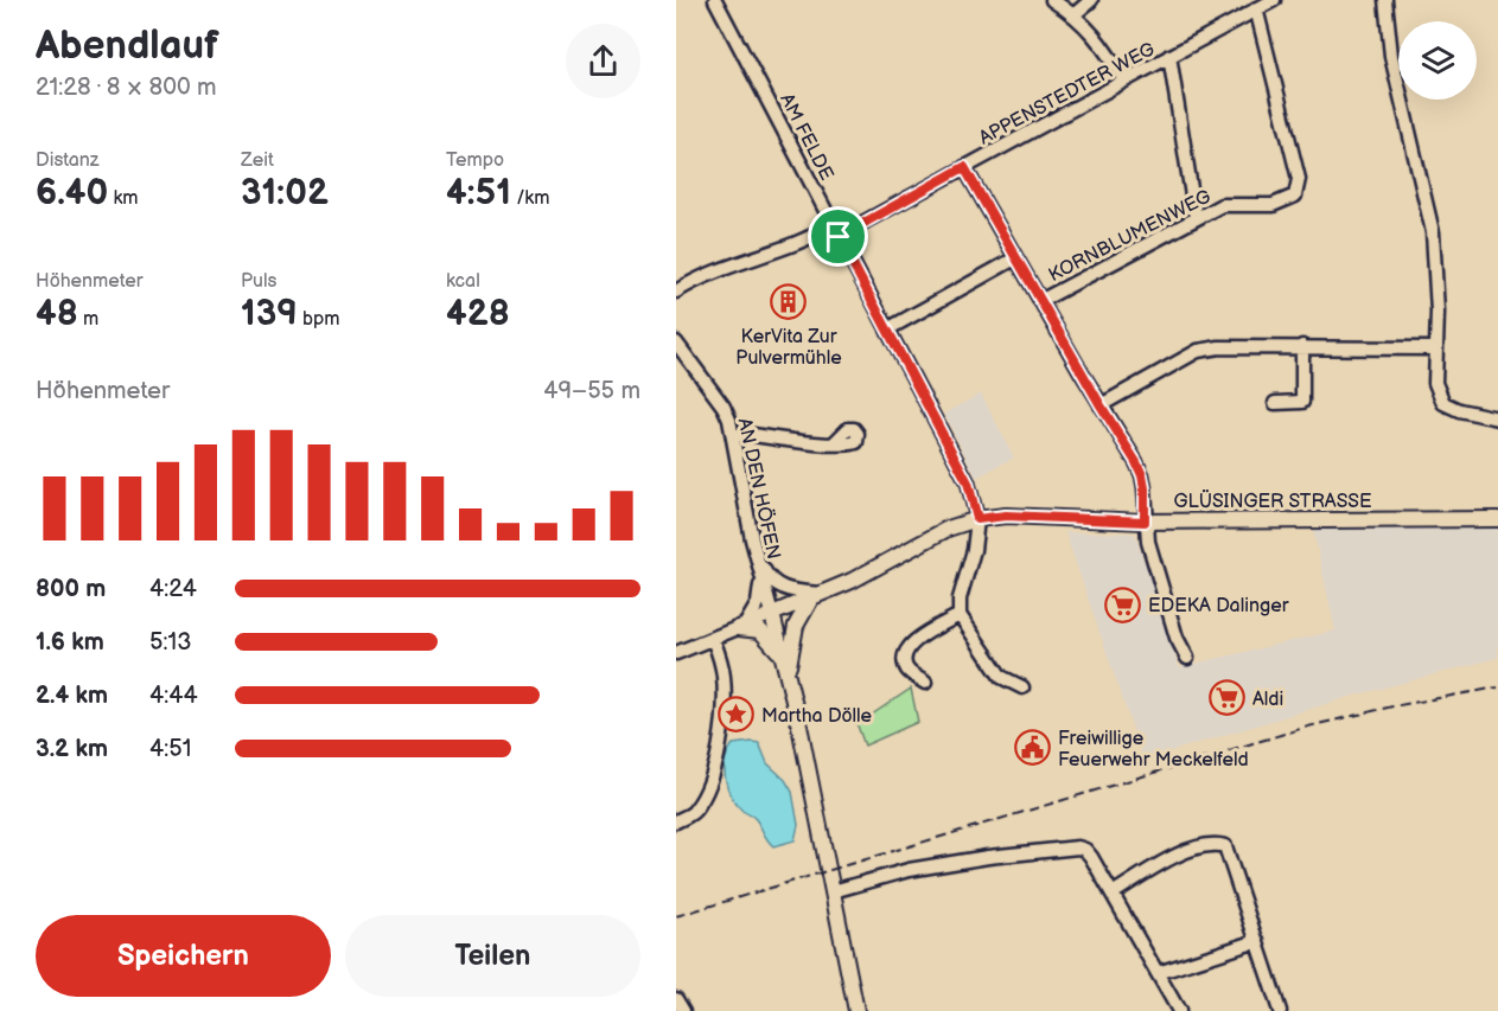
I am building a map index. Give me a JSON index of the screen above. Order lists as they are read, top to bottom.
{
  "streets": {
    "main road": ["GLÜSINGER STRASSE"],
    "street": [
      "APPENSTEDTER WEG",
      "AM FELDE",
      "KORNBLUMENWEG",
      "AN DEN HÖFEN"
    ]
  },
  "crossings": [
    ["APPENSTEDTER WEG", "AM FELDE"],
    ["APPENSTEDTER WEG", "KORNBLUMENWEG"],
    ["AM FELDE", "GLÜSINGER STRASSE"],
    ["AN DEN HÖFEN", "GLÜSINGER STRASSE"]
  ],
  "places": {
    "building": ["KerVita Zur Pulvermühle"],
    "supermarket": ["EDEKA Dalinger", "Aldi"],
    "place": ["Martha Dölle"],
    "public building": ["Freiwillige Feuerwehr Meckelfeld"]
  },
  "page": {
    "heading": ["Abendlauf", "21:28 · 8 × 800 m"],
    "stats": [
      ["Distanz", "6.40 km"],
      ["Zeit", "31:02"],
      ["Tempo", "4:51 /km"],
      ["Höhenmeter", "48 m"],
      ["Puls", "139 bpm"],
      ["kcal", "428"]
    ],
    "chart": ["Höhenmeter", "49–55 m"],
    "list": [
      {
        "name": "800 m",
        "note": "4:24"
      },
      {
        "name": "1.6 km",
        "note": "5:13"
      },
      {
        "name": "2.4 km",
        "note": "4:44"
      },
      {
        "name": "3.2 km",
        "note": "4:51"
      }
    ],
    "buttons": ["Speichern", "Teilen"]
  }
}
